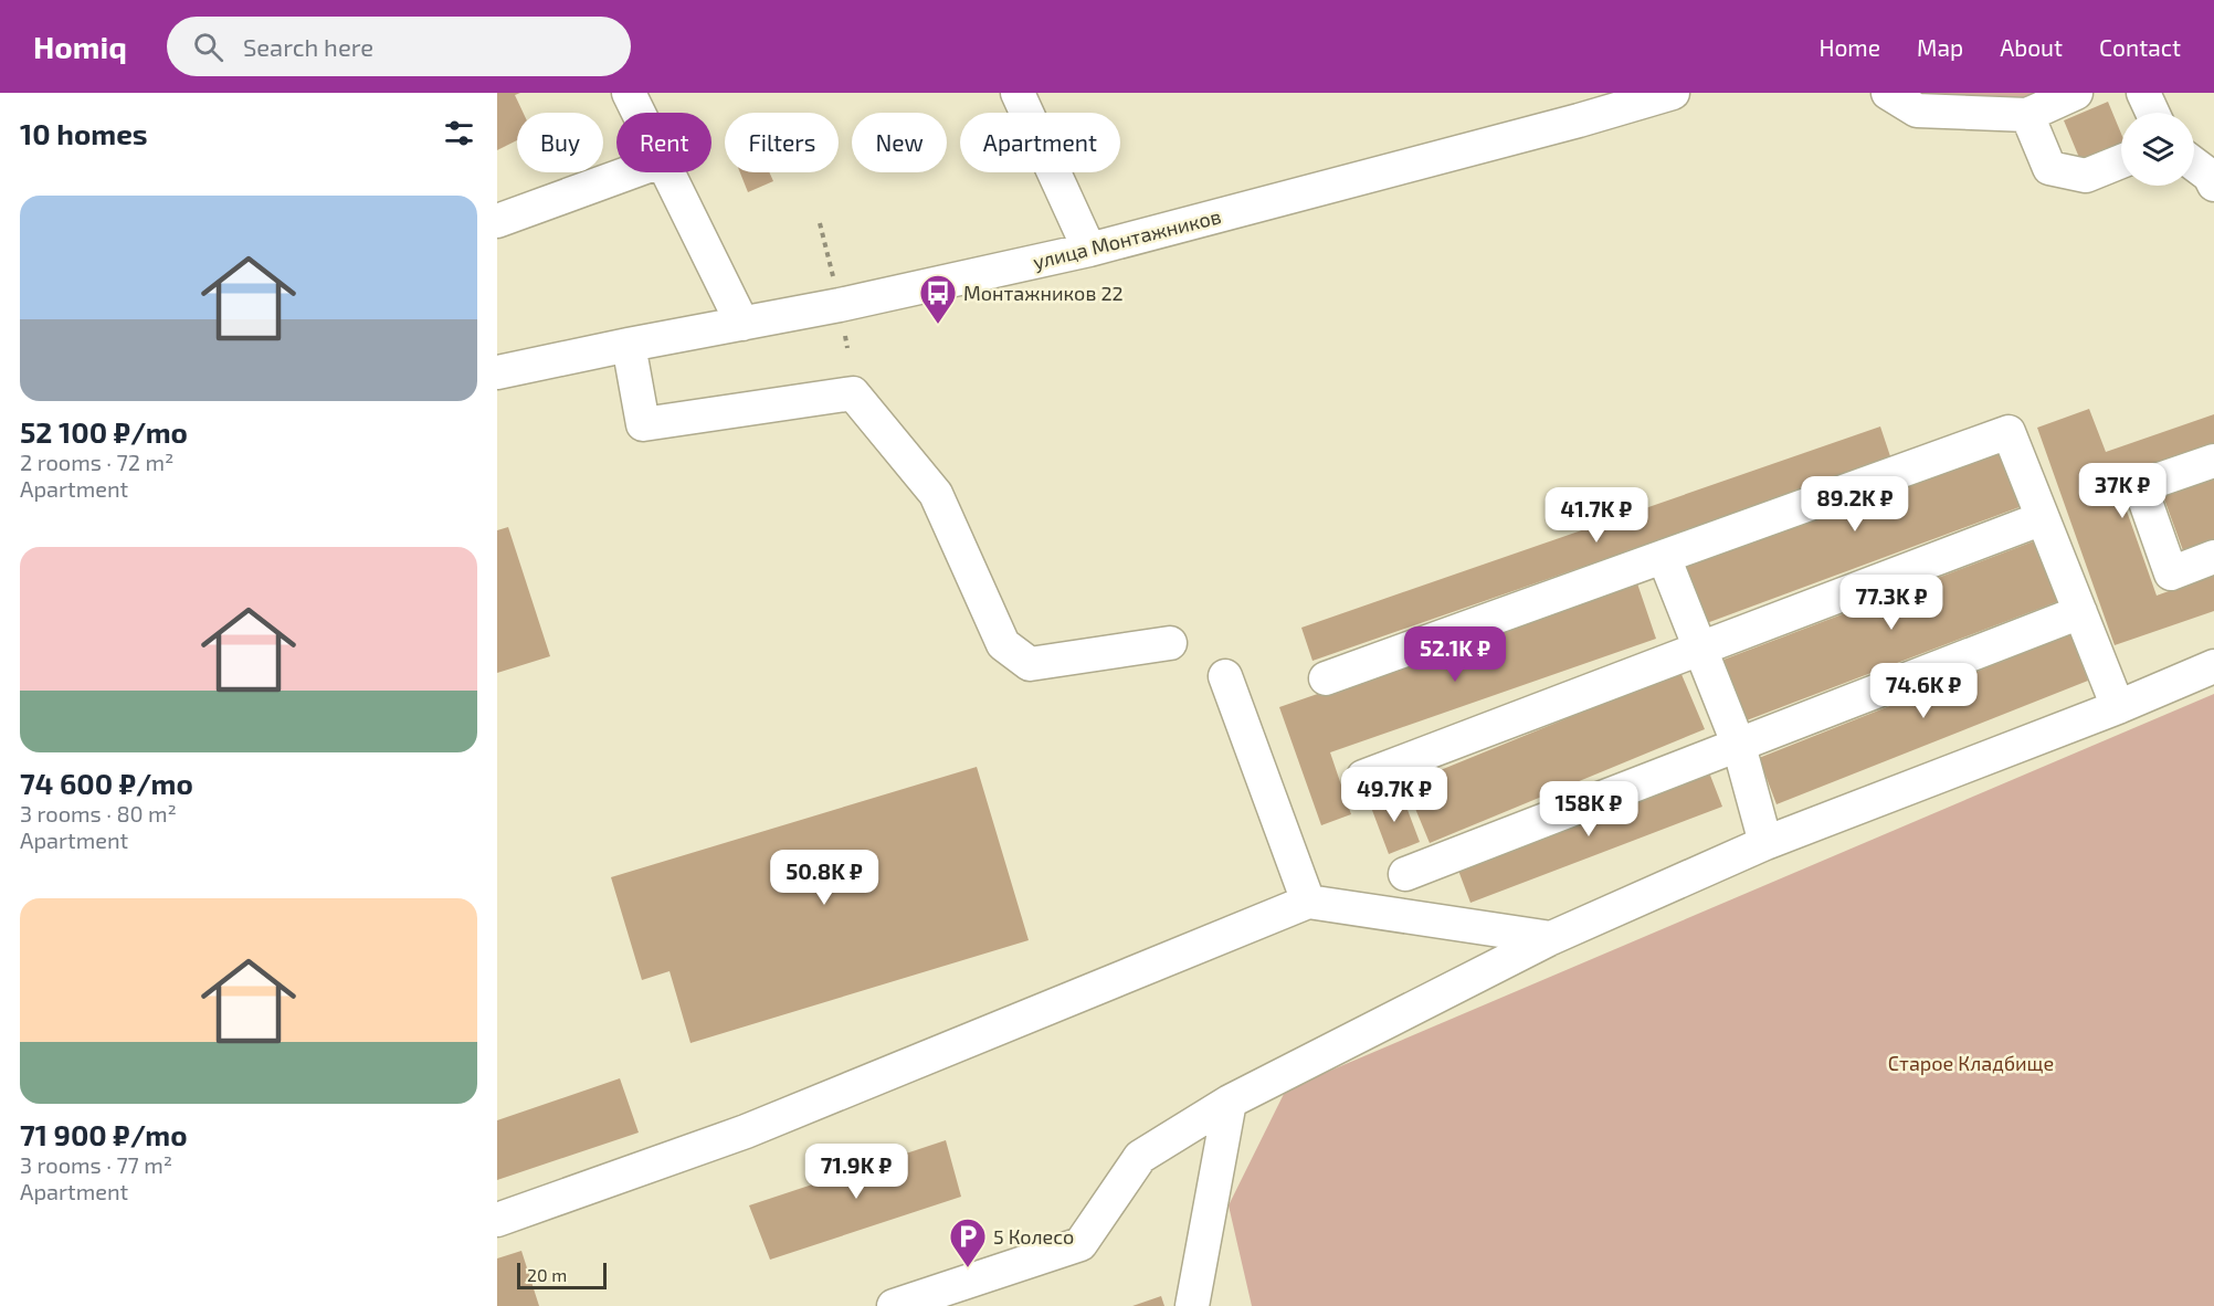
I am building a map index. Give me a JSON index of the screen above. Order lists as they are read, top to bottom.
{
  "streets": {
    "street": ["улица Монтажников"]
  },
  "parks": ["Старое Кладбище"],
  "places": {
    "bus stop": ["Монтажников 22"],
    "parking": ["5 Колесо"]
  },
  "scale_bar": "20 m",
  "page": {
    "header": "Homiq",
    "search": "Search here",
    "nav": [
      "Home",
      "Map",
      "About",
      "Contact"
    ],
    "heading": "10 homes",
    "chip": [
      "Buy",
      "Rent",
      "Filters",
      "New",
      "Apartment"
    ],
    "list": [
      {
        "name": "52 100 ₽/mo",
        "note": "2 rooms · 72 m² · Apartment"
      },
      {
        "name": "74 600 ₽/mo",
        "note": "3 rooms · 80 m² · Apartment"
      },
      {
        "name": "71 900 ₽/mo",
        "note": "3 rooms · 77 m² · Apartment"
      }
    ],
    "price": [
      "37K ₽",
      "89.2K ₽",
      "41.7K ₽",
      "77.3K ₽",
      "52.1K ₽",
      "74.6K ₽",
      "49.7K ₽",
      "158K ₽",
      "50.8K ₽",
      "71.9K ₽"
    ],
    "scale": "20 m"
  }
}
